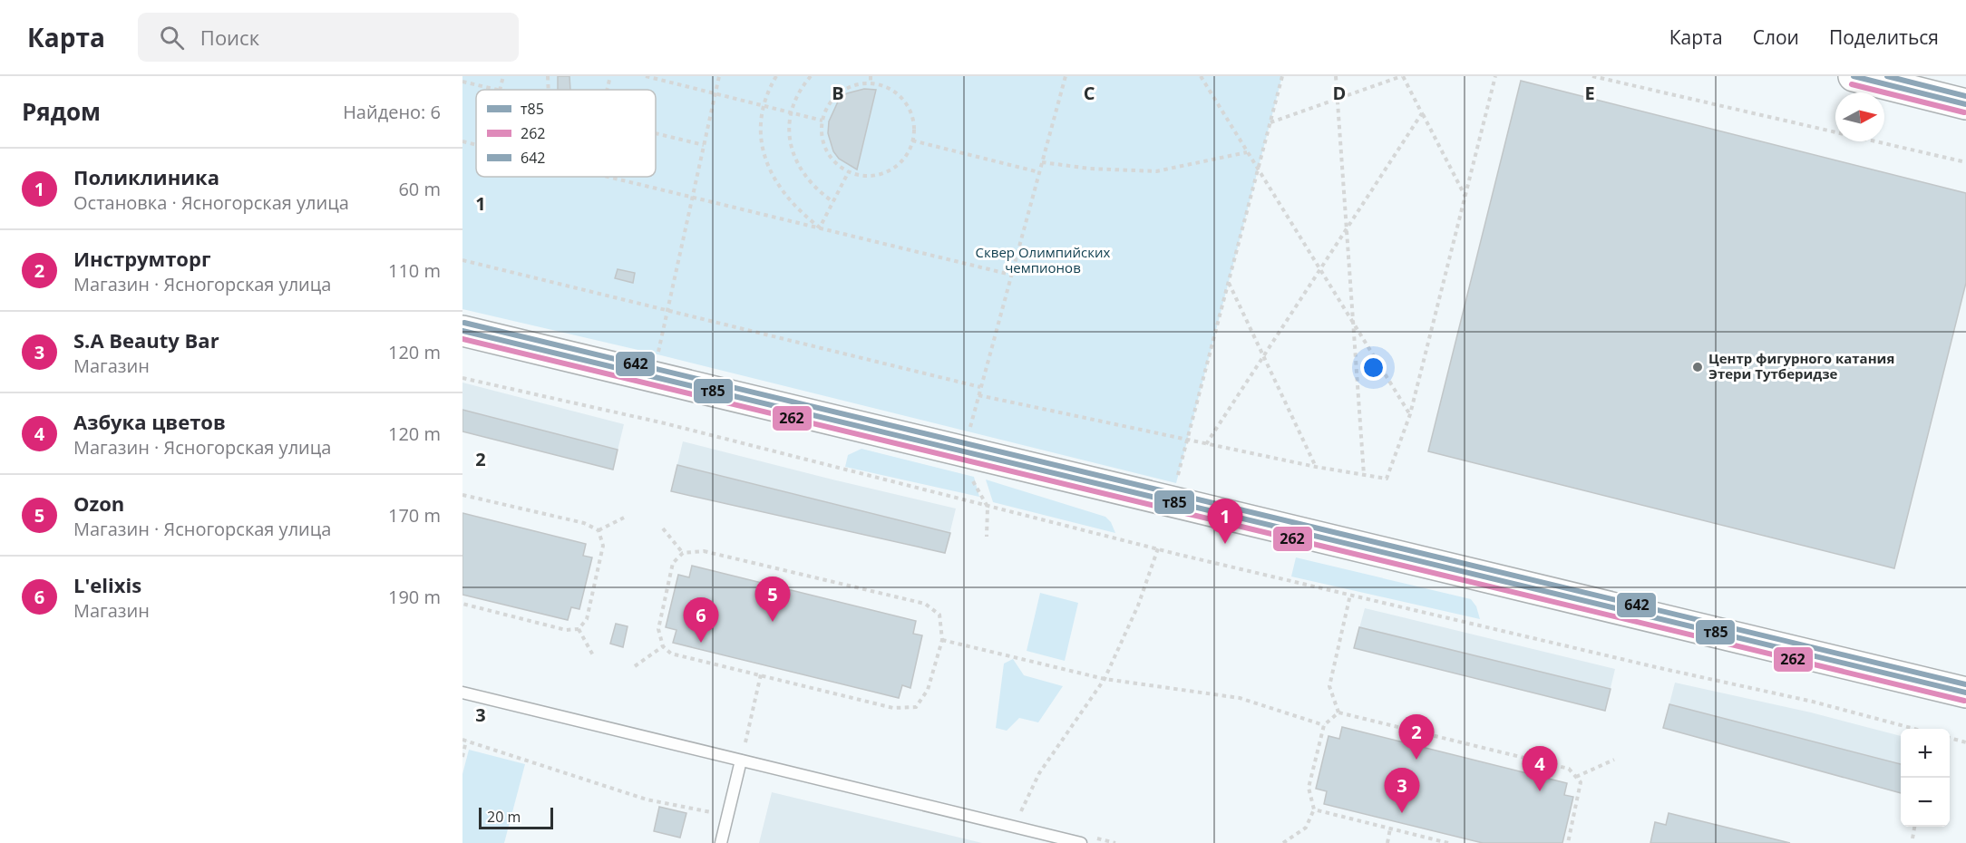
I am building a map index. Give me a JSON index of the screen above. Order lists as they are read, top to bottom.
{
  "parks": ["Сквер Олимпийских чемпионов"],
  "places": ["Центр фигурного катания Этери Тутберидзе"],
  "lines": ["transit line т85", "transit line 642", "transit line 262"],
  "legend": ["т85", "262", "642"],
  "scale_bar": "20 m",
  "north": "right",
  "page": {
    "header": "Карта",
    "search": "Поиск",
    "nav": ["Карта", "Слои", "Поделиться"],
    "heading": ["Рядом", "Найдено: 6"],
    "list": [
      {
        "mark": "1",
        "name": "Поликлиника",
        "note": "Остановка · Ясногорская улица",
        "value": "60 m"
      },
      {
        "mark": "2",
        "name": "Инструмторг",
        "note": "Магазин · Ясногорская улица",
        "value": "110 m"
      },
      {
        "mark": "3",
        "name": "S.A Beauty Bar",
        "note": "Магазин",
        "value": "120 m"
      },
      {
        "mark": "4",
        "name": "Азбука цветов",
        "note": "Магазин · Ясногорская улица",
        "value": "120 m"
      },
      {
        "mark": "5",
        "name": "Ozon",
        "note": "Магазин · Ясногорская улица",
        "value": "170 m"
      },
      {
        "mark": "6",
        "name": "L'elixis",
        "note": "Магазин",
        "value": "190 m"
      }
    ],
    "pins": [
      "1",
      "5",
      "6",
      "2",
      "4",
      "3"
    ],
    "map_buttons": ["+", "−"],
    "scale": "20 m"
  },
  "grid": {
    "columns": [
      "B",
      "C",
      "D",
      "E"
    ],
    "rows": ["1", "2", "3"]
  }
}
